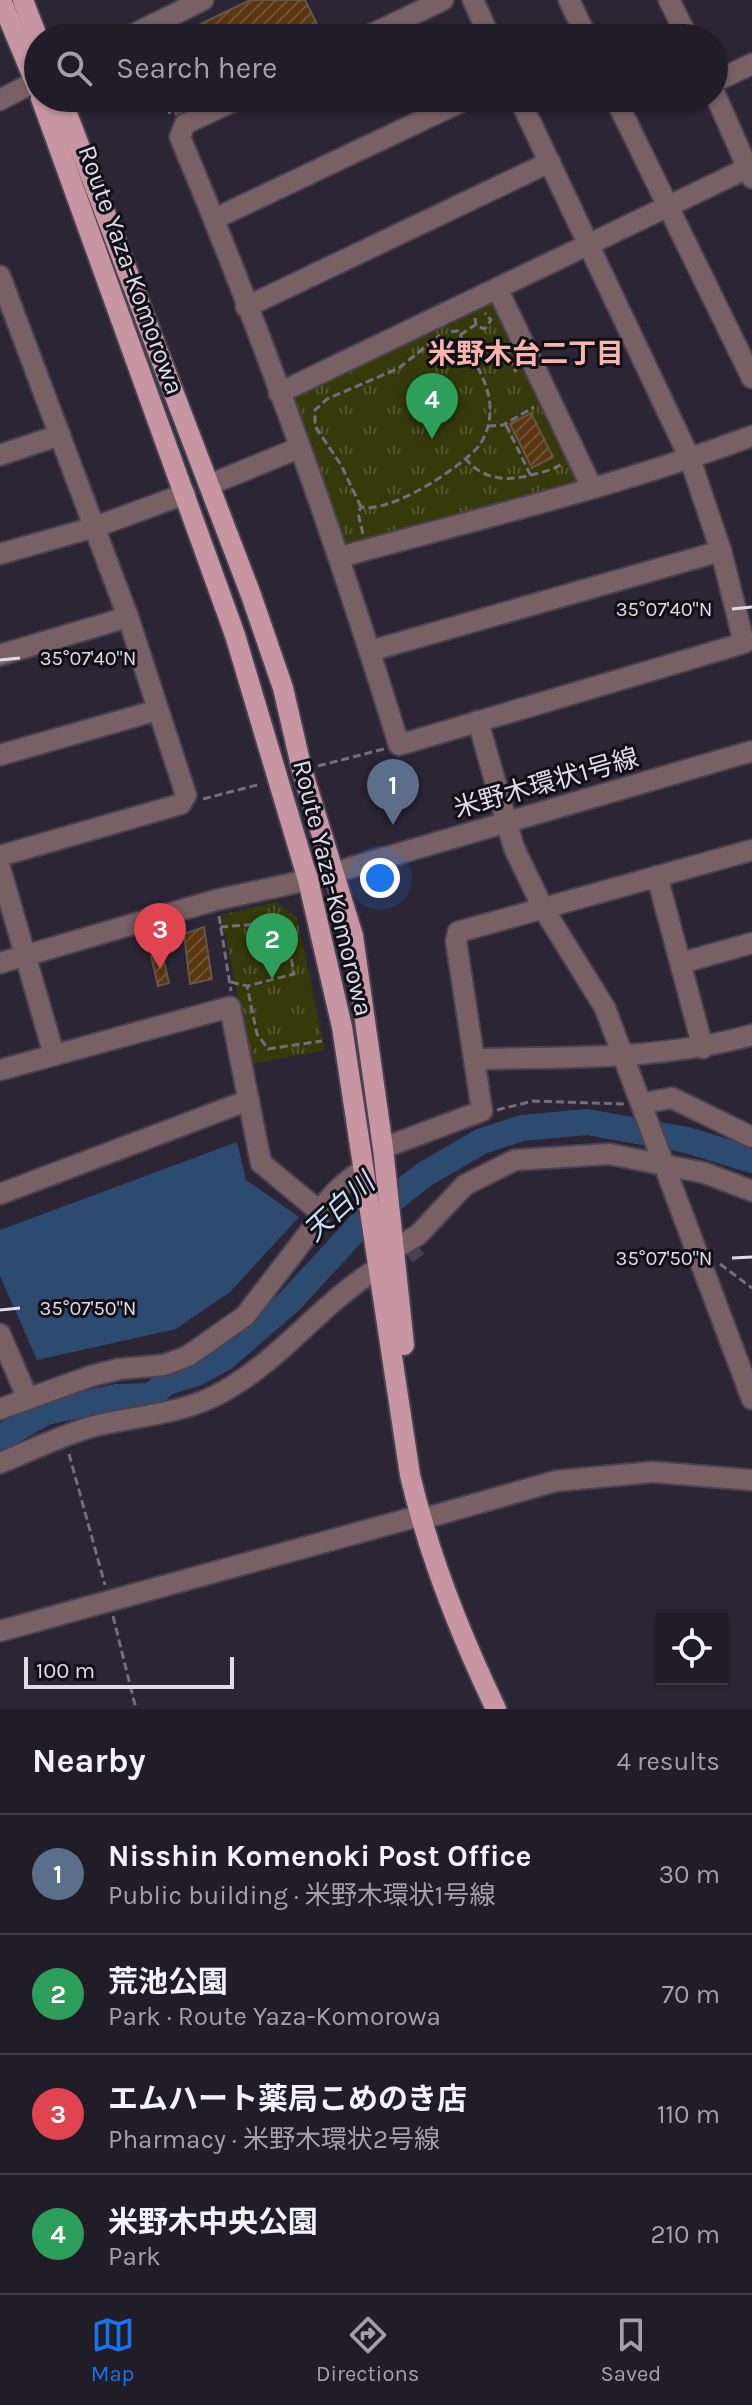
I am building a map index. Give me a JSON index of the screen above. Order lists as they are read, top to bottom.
{
  "streets": {
    "main road": ["Route Yaza-Komorowa"],
    "street": ["米野木環状1号線"]
  },
  "crossings": [
    ["Route Yaza-Komorowa", "米野木環状1号線"]
  ],
  "districts": ["米野木台二丁目"],
  "water": ["天白川"],
  "scale_bar": "100 m",
  "page": {
    "search": "Search here",
    "pins": [
      "4",
      "1",
      "3",
      "2"
    ],
    "scale": "100 m",
    "heading": ["Nearby", "4 results"],
    "list": [
      {
        "mark": "1",
        "name": "Nisshin Komenoki Post Office",
        "note": "Public building · 米野木環状1号線",
        "value": "30 m"
      },
      {
        "mark": "2",
        "name": "荒池公園",
        "note": "Park · Route Yaza-Komorowa",
        "value": "70 m"
      },
      {
        "mark": "3",
        "name": "エムハート薬局こめのき店",
        "note": "Pharmacy · 米野木環状2号線",
        "value": "110 m"
      },
      {
        "mark": "4",
        "name": "米野木中央公園",
        "note": "Park",
        "value": "210 m"
      }
    ],
    "nav": ["Map", "Directions", "Saved"]
  },
  "coordinates": ["35°07'40\"N", "35°07'50\"N"]
}
